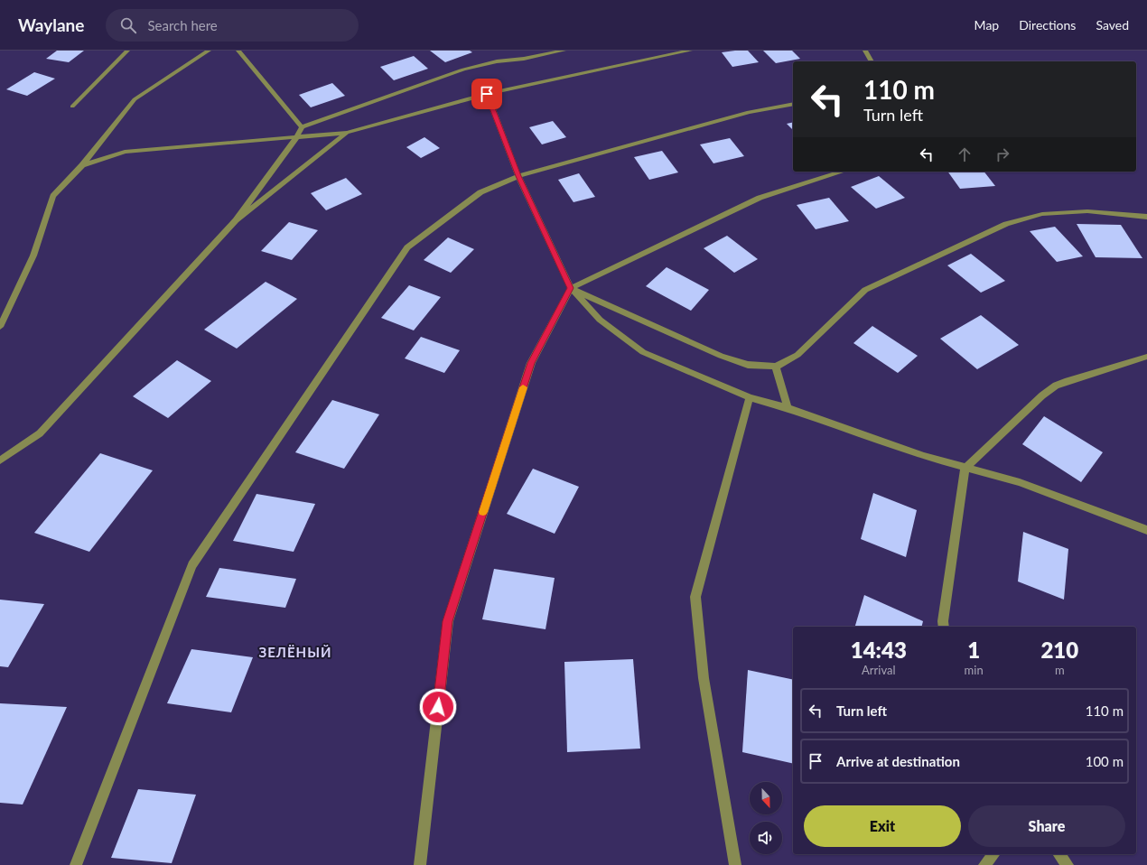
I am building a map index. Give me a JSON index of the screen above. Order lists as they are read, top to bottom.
{
  "districts": ["ЗЕЛЁНЫЙ"],
  "north": "bottom",
  "page": {
    "header": "Waylane",
    "search": "Search here",
    "nav": ["Map", "Directions", "Saved"],
    "turn": ["110 m", "Turn left"],
    "eta": [
      "14:43",
      "Arrival",
      "1",
      "min",
      "210",
      "m"
    ],
    "list": [
      {
        "name": "Turn left",
        "value": "110 m"
      },
      {
        "name": "Arrive at destination",
        "value": "100 m"
      }
    ],
    "buttons": ["Exit", "Share"]
  }
}
